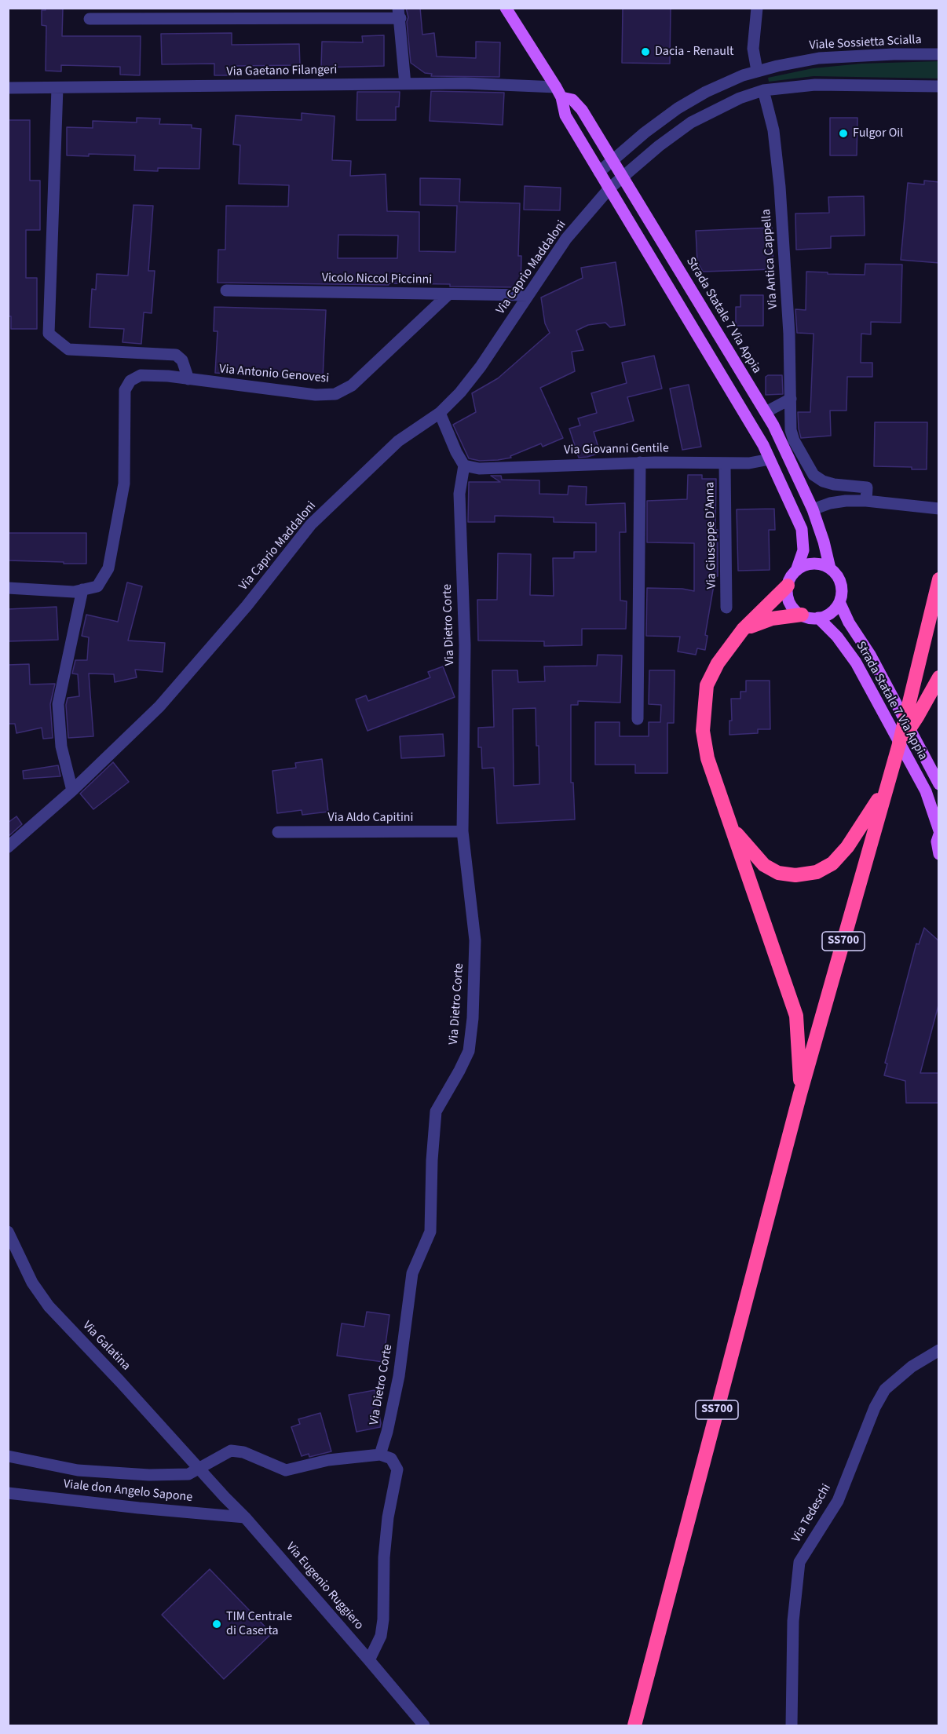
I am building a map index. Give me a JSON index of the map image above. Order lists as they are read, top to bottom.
{
  "streets": {
    "highway": ["SS700"],
    "main road": ["Strada Statale 7 Via Appia"],
    "street": [
      "Viale Sossietta Scialla",
      "Via Gaetano Filangeri",
      "Via Antica Cappella",
      "Via Caprio Maddaloni",
      "Vicolo Niccol Piccinni",
      "Via Antonio Genovesi",
      "Via Giovanni Gentile",
      "Via Giuseppe D'Anna",
      "Via Dietro Corte",
      "Via Aldo Capitini",
      "Via Galatina",
      "Viale don Angelo Sapone",
      "Via Tedeschi",
      "Via Eugenio Ruggiero"
    ]
  },
  "crossings": [
    ["Viale Sossietta Scialla", "Strada Statale 7 Via Appia"],
    ["Via Gaetano Filangeri", "Strada Statale 7 Via Appia"],
    ["Via Caprio Maddaloni", "Vicolo Niccol Piccinni"],
    ["Via Caprio Maddaloni", "Strada Statale 7 Via Appia"],
    ["Vicolo Niccol Piccinni", "Via Antonio Genovesi"],
    ["Strada Statale 7 Via Appia", "Via Giovanni Gentile"],
    ["Strada Statale 7 Via Appia", "SS700"],
    ["Via Giovanni Gentile", "Via Giuseppe D'Anna"],
    ["Via Giovanni Gentile", "Via Dietro Corte"],
    ["Via Dietro Corte", "Via Aldo Capitini"],
    ["Via Galatina", "Via Eugenio Ruggiero"],
    ["Viale don Angelo Sapone", "Via Eugenio Ruggiero"]
  ],
  "places": ["Dacia - Renault", "Fulgor Oil", "TIM Centrale di Caserta"]
}
